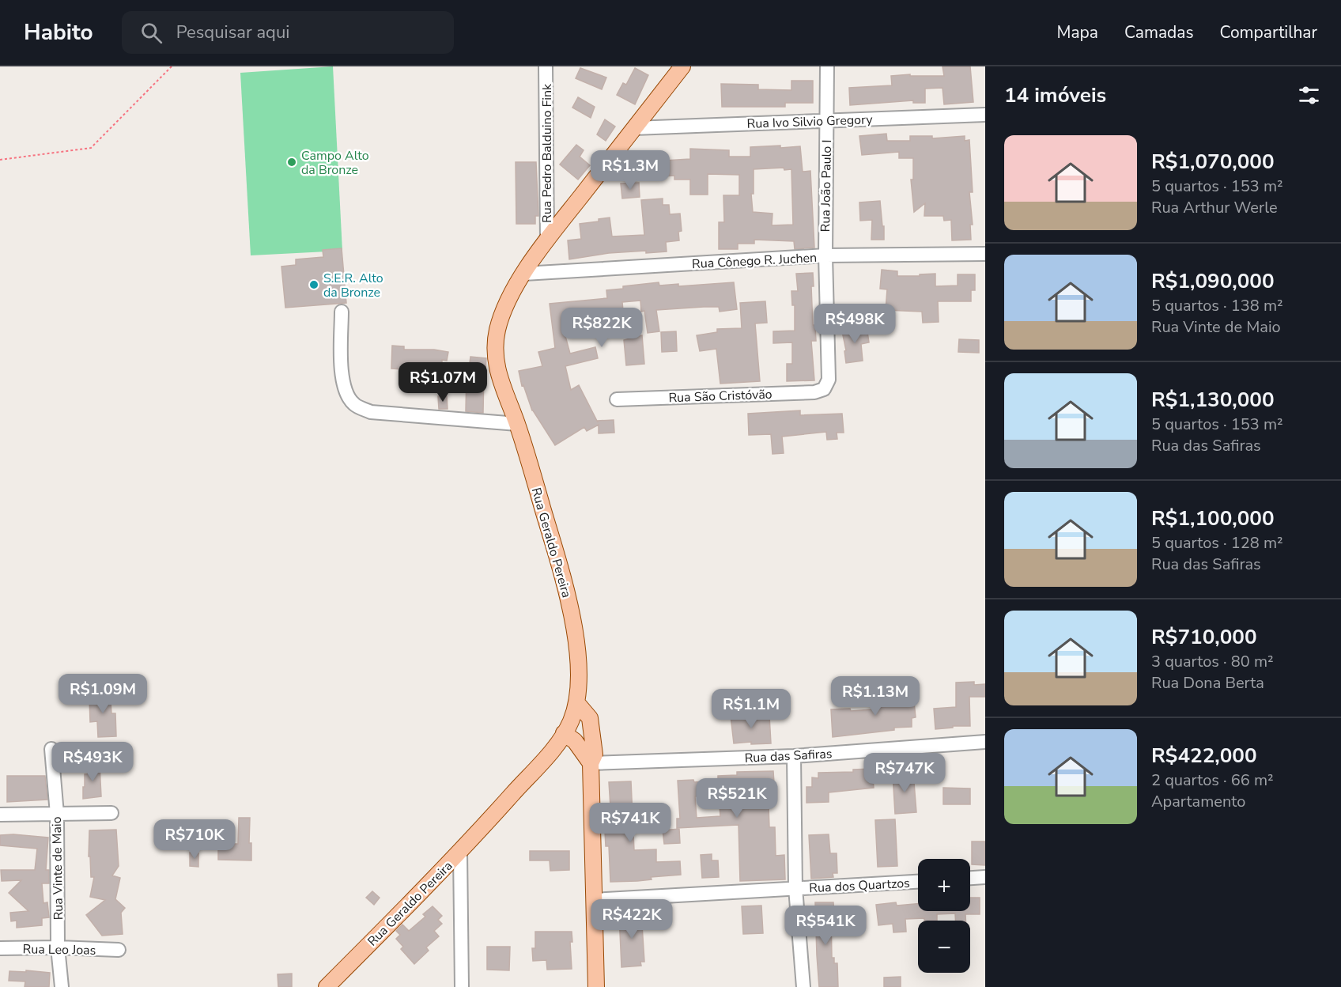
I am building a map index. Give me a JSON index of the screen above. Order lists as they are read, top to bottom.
{
  "streets": {
    "main road": ["Rua Geraldo Pereira"],
    "street": [
      "Rua Ivo Silvio Gregory",
      "Rua Pedro Balduino Fink",
      "Rua João Paulo I",
      "Rua Cônego R. Juchen",
      "Rua São Cristóvão",
      "Rua das Safiras",
      "Rua Vinte de Maio",
      "Rua dos Quartzos",
      "Rua Leo Joas"
    ]
  },
  "crossings": [
    ["Rua Ivo Silvio Gregory", "Rua João Paulo I"],
    ["Rua Ivo Silvio Gregory", "Rua Geraldo Pereira"],
    ["Rua Pedro Balduino Fink", "Rua Geraldo Pereira"],
    ["Rua João Paulo I", "Rua Cônego R. Juchen"],
    ["Rua João Paulo I", "Rua São Cristóvão"],
    ["Rua Cônego R. Juchen", "Rua Geraldo Pereira"],
    ["Rua Vinte de Maio", "Rua Leo Joas"]
  ],
  "places": ["Campo Alto da Bronze", "S.E.R. Alto da Bronze"],
  "page": {
    "header": "Habito",
    "search": "Pesquisar aqui",
    "nav": ["Mapa", "Camadas", "Compartilhar"],
    "heading": "14 imóveis",
    "list": [
      {
        "name": "R$1,070,000",
        "note": "5 quartos · 153 m² · Rua Arthur Werle"
      },
      {
        "name": "R$1,090,000",
        "note": "5 quartos · 138 m² · Rua Vinte de Maio"
      },
      {
        "name": "R$1,130,000",
        "note": "5 quartos · 153 m² · Rua das Safiras"
      },
      {
        "name": "R$1,100,000",
        "note": "5 quartos · 128 m² · Rua das Safiras"
      },
      {
        "name": "R$710,000",
        "note": "3 quartos · 80 m² · Rua Dona Berta"
      },
      {
        "name": "R$422,000",
        "note": "2 quartos · 66 m² · Apartamento"
      }
    ],
    "price": [
      "R$1.3M",
      "R$498K",
      "R$822K",
      "R$1.07M",
      "R$1.09M",
      "R$1.13M",
      "R$1.1M",
      "R$493K",
      "R$747K",
      "R$521K",
      "R$741K",
      "R$710K",
      "R$422K",
      "R$541K"
    ],
    "map_buttons": ["+", "−"]
  }
}
